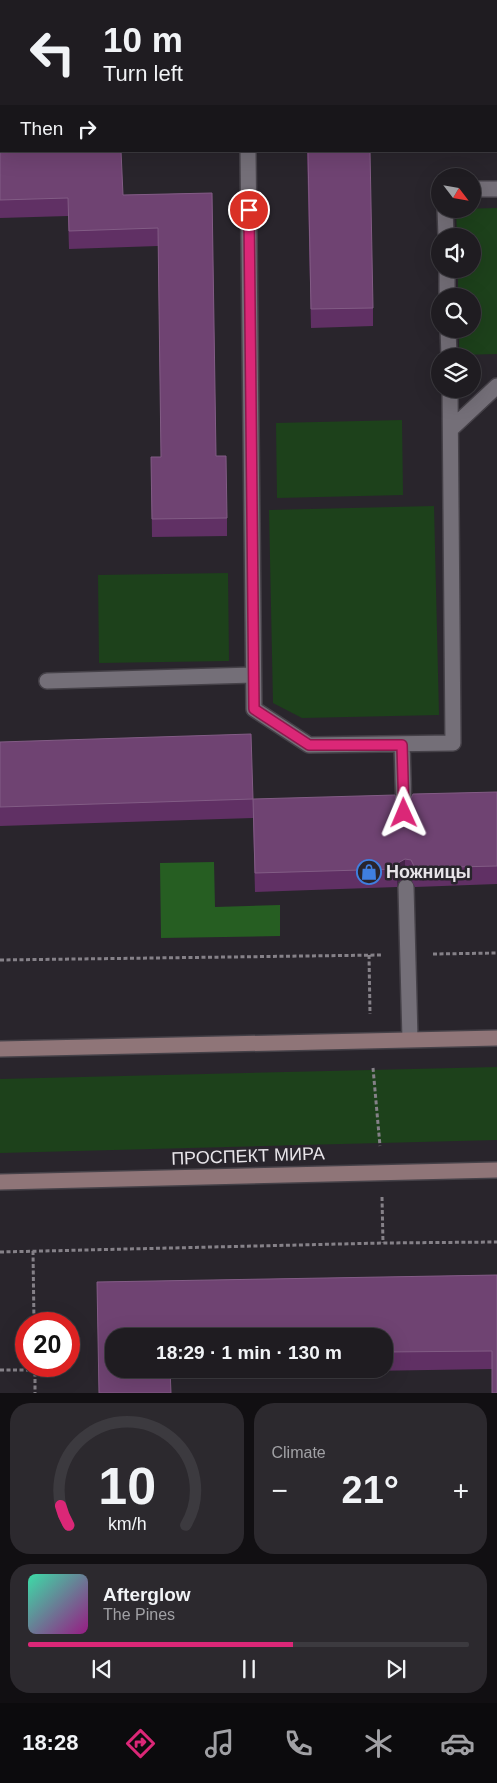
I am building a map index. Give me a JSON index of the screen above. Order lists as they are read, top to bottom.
{
  "streets": {
    "main road": ["ПРОСПЕКТ МИРА"]
  },
  "places": {
    "shop": ["Ножницы"]
  },
  "north": "bottom right",
  "page": {
    "turn": ["10 m", "Turn left"],
    "then": "Then",
    "limit": "20",
    "trip": "18:29 · 1 min · 130 m",
    "tile": "Climate",
    "heat": ["−", "21°", "+"],
    "song": ["Afterglow", "The Pines"],
    "tabs": "18:28",
    "gauge": ["10", "km/h"]
  }
}
